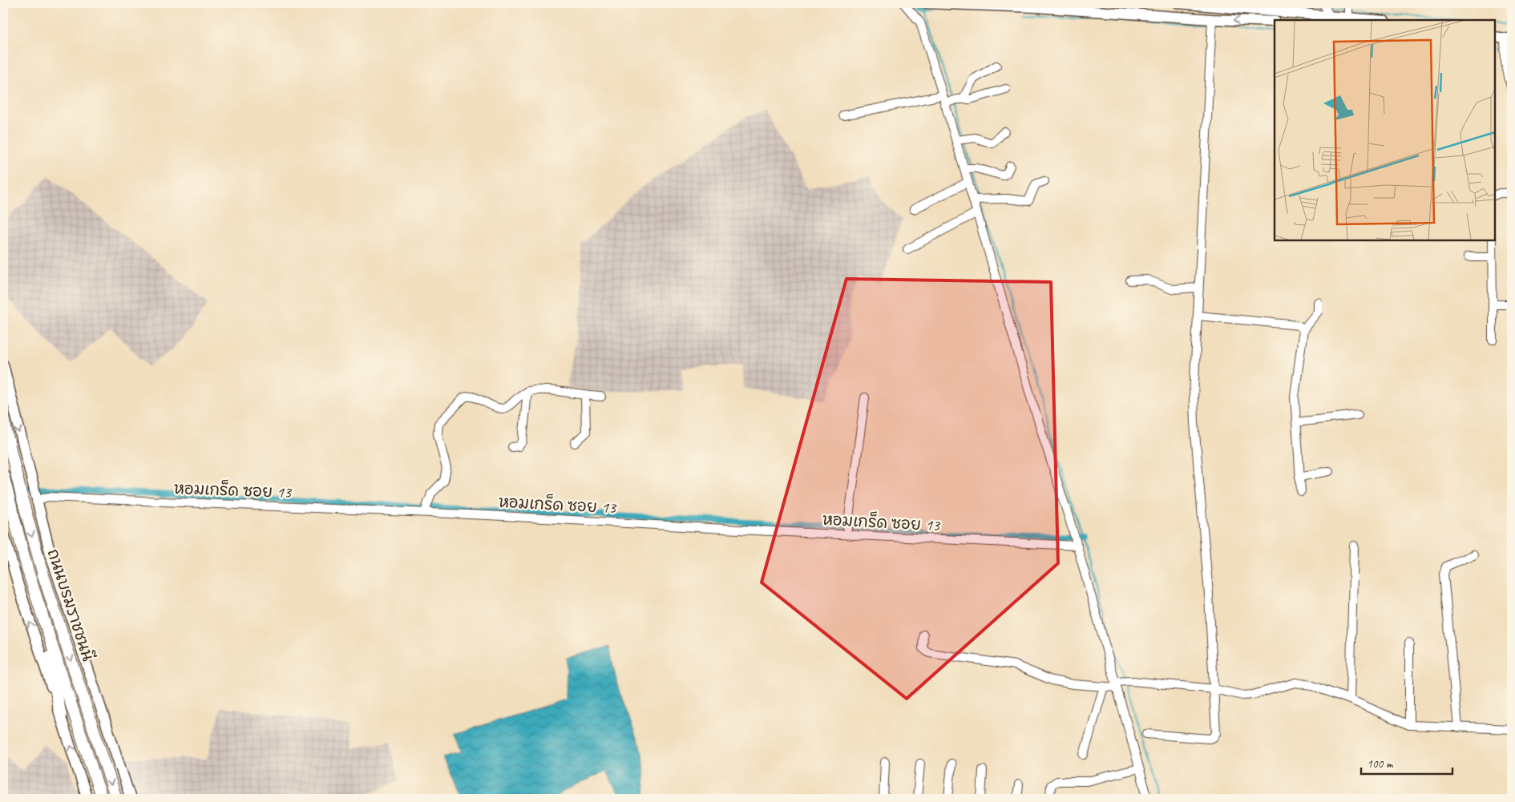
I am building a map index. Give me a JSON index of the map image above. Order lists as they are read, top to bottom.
{
  "streets": {
    "highway": ["ถนนบรมราชชนนี"],
    "street": ["หอมเกร็ด ซอย 13"]
  },
  "scale_bar": "100 m"
}
